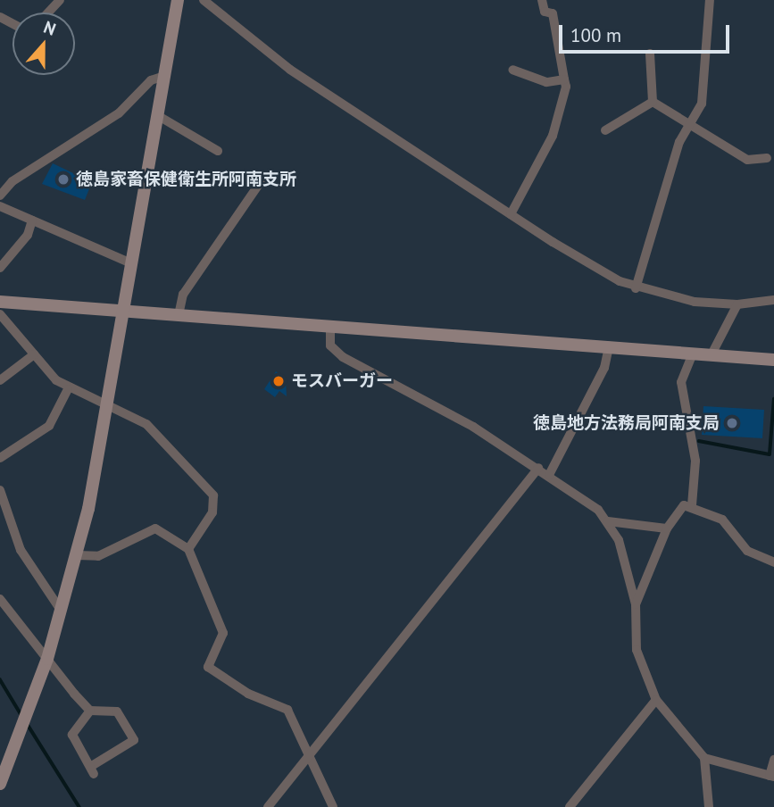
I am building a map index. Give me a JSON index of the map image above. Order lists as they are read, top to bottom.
{
  "places": ["徳島家畜保健衛生所阿南支所", "モスバーガー", "徳島地方法務局阿南支局"],
  "scale_bar": "100 m",
  "north": "top"
}
